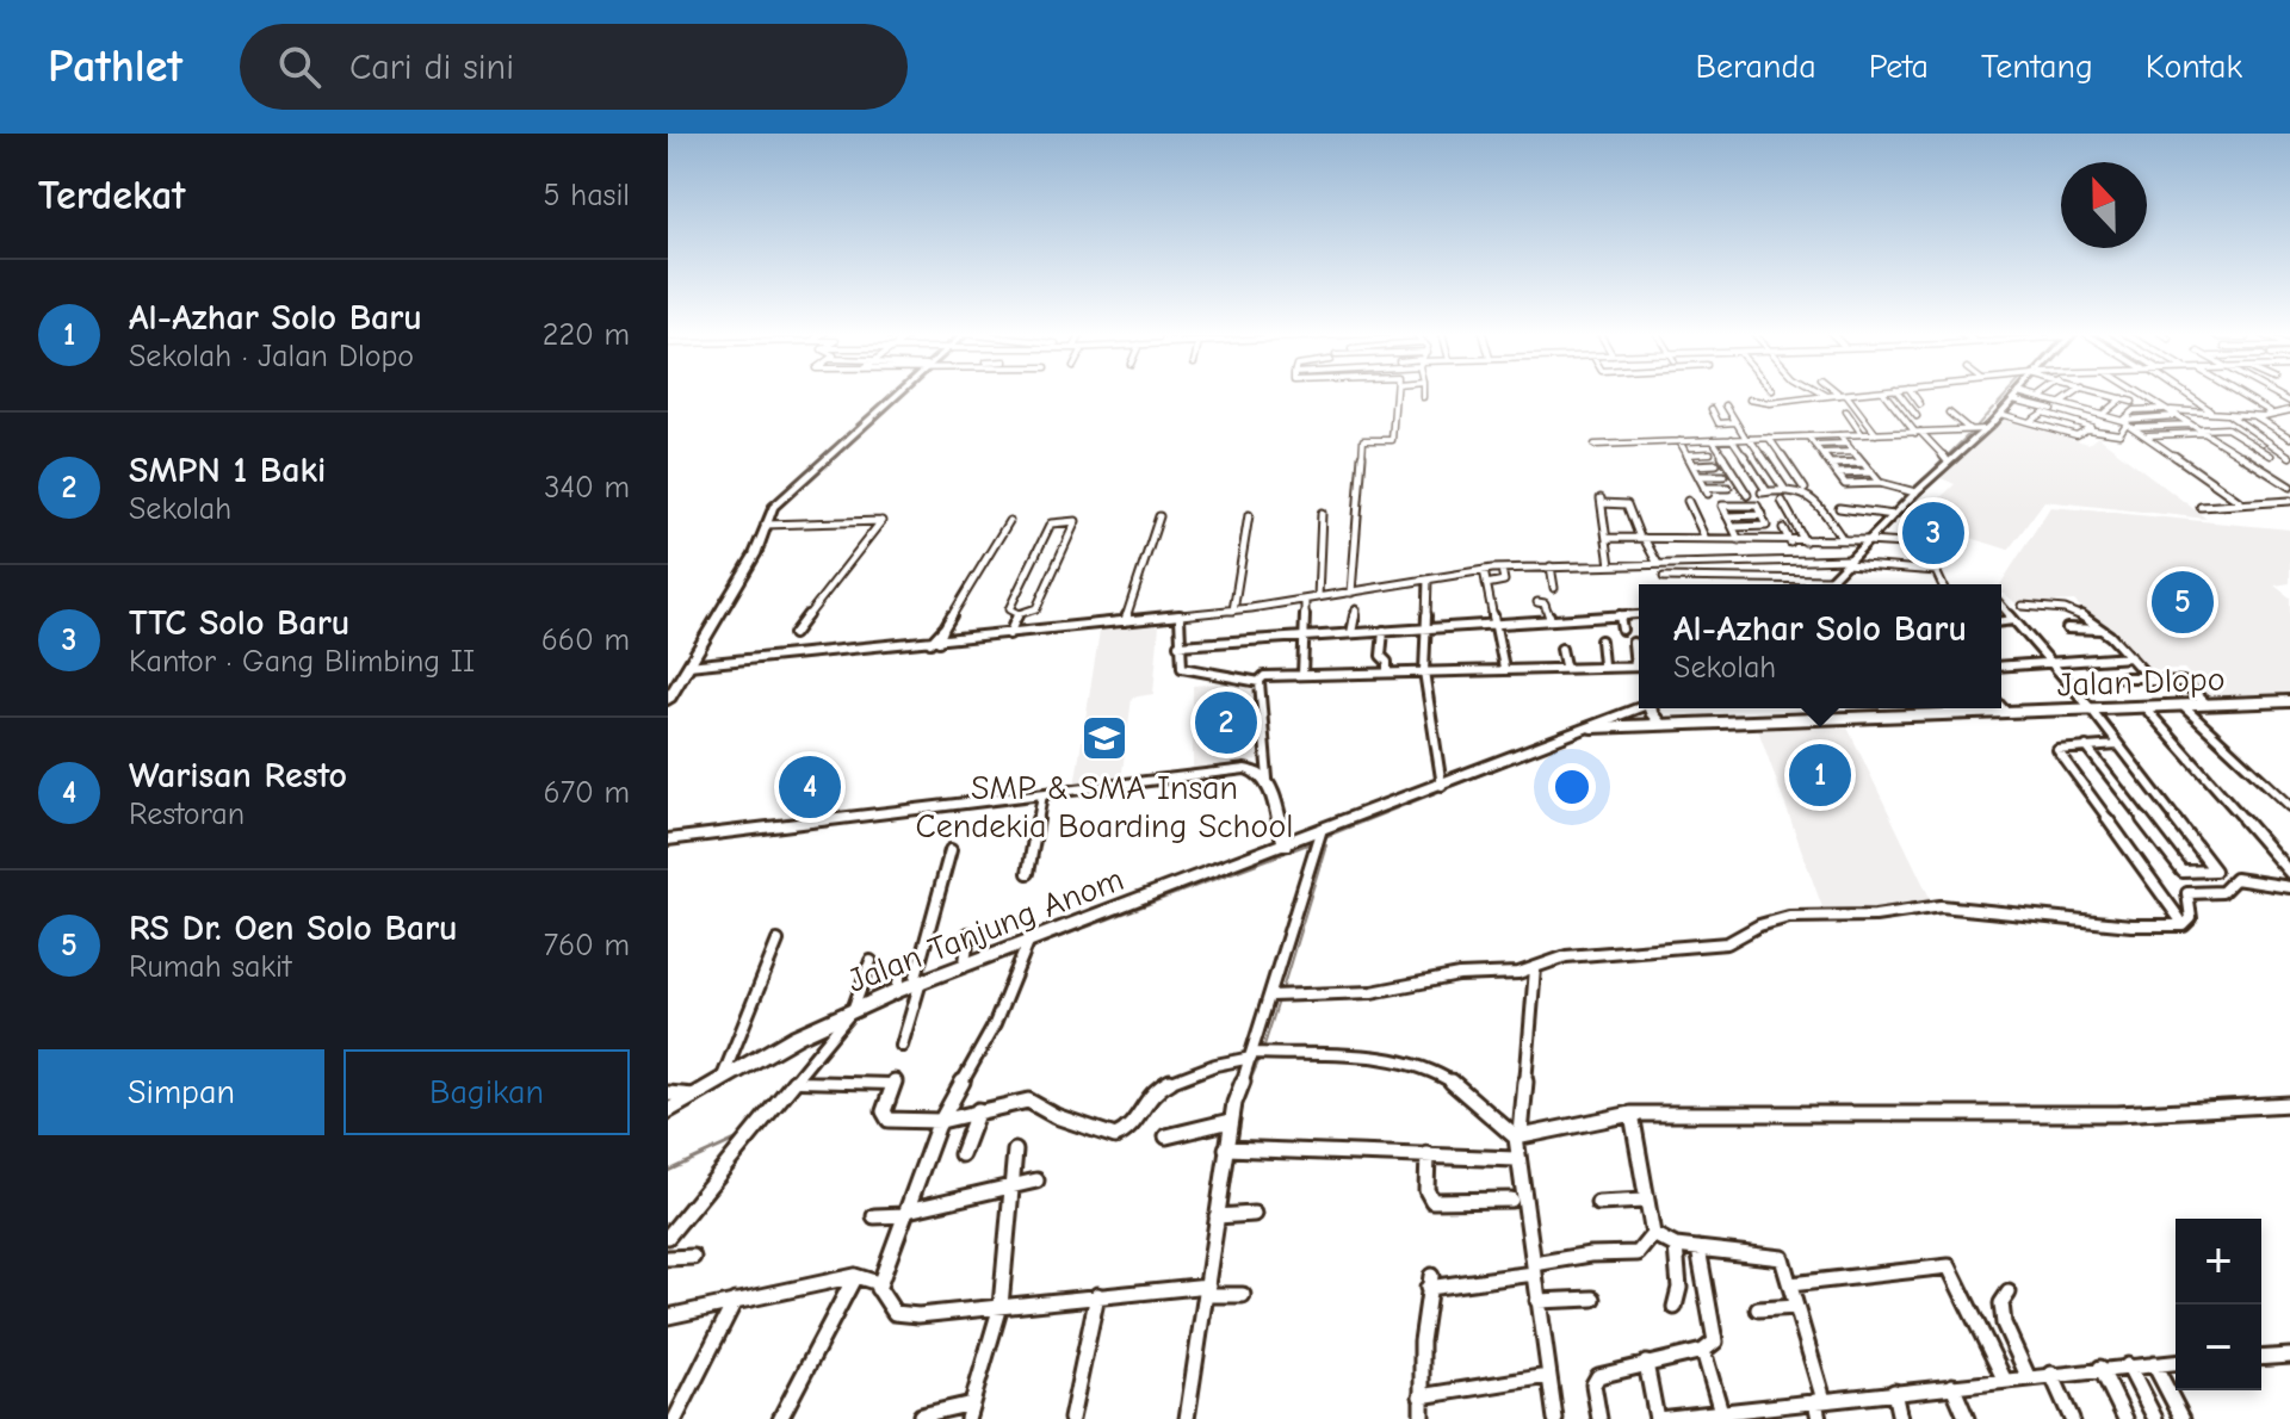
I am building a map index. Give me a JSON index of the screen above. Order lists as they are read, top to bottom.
{
  "streets": {
    "main road": ["Jalan Tanjung Anom"],
    "street": ["Jalan Dlopo"]
  },
  "crossings": [
    ["Jalan Dlopo", "Jalan Tanjung Anom"]
  ],
  "places": {
    "school or university": ["SMP & SMA Insan Cendekia Boarding School"]
  },
  "north": "top",
  "page": {
    "header": "Pathlet",
    "search": "Cari di sini",
    "nav": [
      "Beranda",
      "Peta",
      "Tentang",
      "Kontak"
    ],
    "heading": ["Terdekat", "5 hasil"],
    "list": [
      {
        "mark": "1",
        "name": "Al-Azhar Solo Baru",
        "note": "Sekolah · Jalan Dlopo",
        "value": "220 m"
      },
      {
        "mark": "2",
        "name": "SMPN 1 Baki",
        "note": "Sekolah",
        "value": "340 m"
      },
      {
        "mark": "3",
        "name": "TTC Solo Baru",
        "note": "Kantor · Gang Blimbing II",
        "value": "660 m"
      },
      {
        "mark": "4",
        "name": "Warisan Resto",
        "note": "Restoran",
        "value": "670 m"
      },
      {
        "mark": "5",
        "name": "RS Dr. Oen Solo Baru",
        "note": "Rumah sakit",
        "value": "760 m"
      }
    ],
    "pins": [
      "3",
      "5",
      "2",
      "1",
      "4"
    ],
    "popup": ["Al-Azhar Solo Baru", "Sekolah"],
    "buttons": ["Simpan", "Bagikan"],
    "map_buttons": ["+", "−"]
  }
}
